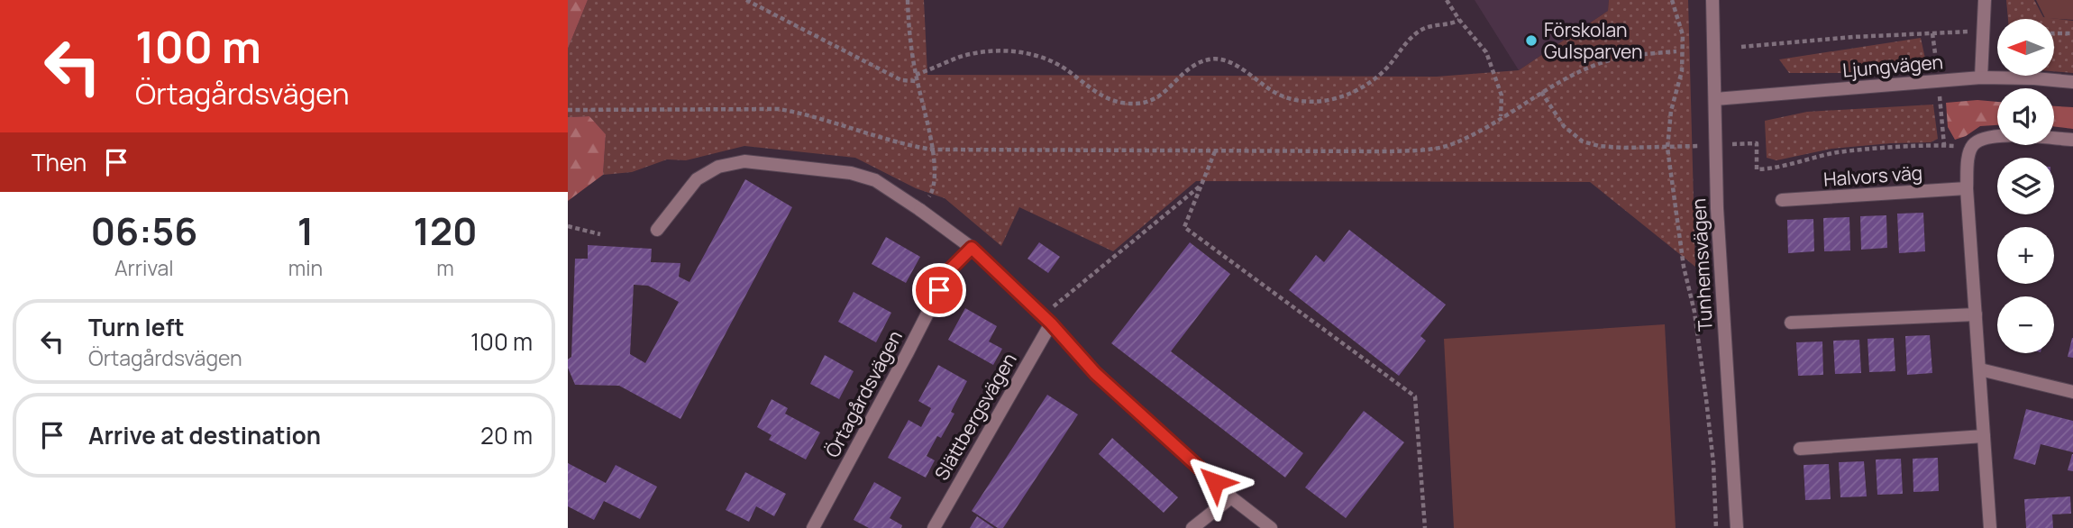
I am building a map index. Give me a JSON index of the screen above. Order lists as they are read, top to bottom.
{
  "streets": {
    "street": [
      "Ljungvägen",
      "Halvors väg",
      "Tunhemsvägen",
      "Örtagårdsvägen",
      "Slättbergsvägen"
    ]
  },
  "crossings": [
    ["Ljungvägen", "Tunhemsvägen"]
  ],
  "places": ["Förskolan Gulsparven"],
  "north": "left",
  "page": {
    "turn": ["100 m", "Örtagårdsvägen"],
    "map_buttons": ["+", "−"],
    "then": "Then",
    "eta": [
      "06:56",
      "Arrival",
      "1",
      "min",
      "120",
      "m"
    ],
    "list": [
      {
        "name": "Turn left",
        "note": "Örtagårdsvägen",
        "value": "100 m"
      },
      {
        "name": "Arrive at destination",
        "value": "20 m"
      }
    ]
  }
}
